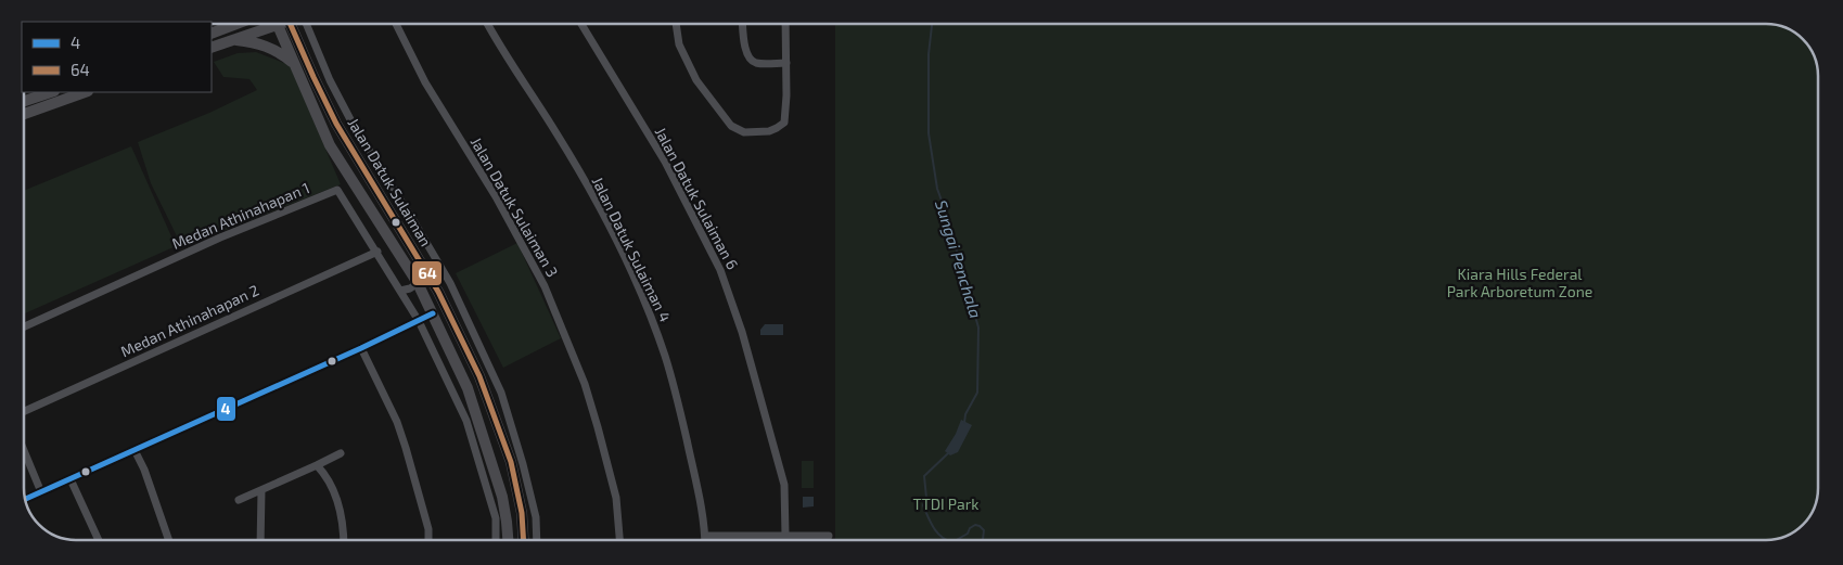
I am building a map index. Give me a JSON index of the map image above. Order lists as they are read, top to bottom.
{
  "streets": {
    "main road": ["Jalan Datuk Sulaiman"],
    "street": [
      "Jalan Datuk Sulaiman 6",
      "Jalan Datuk Sulaiman 3",
      "Medan Athinahapan 1",
      "Jalan Datuk Sulaiman 4",
      "Medan Athinahapan 2"
    ]
  },
  "crossings": [
    ["Medan Athinahapan 1", "Medan Athinahapan 2"]
  ],
  "water": ["Sungai Penchala"],
  "parks": ["Kiara Hills Federal Park Arboretum Zone", "TTDI Park"],
  "lines": ["transit line 64", "transit line 4"],
  "legend": ["4", "64"]
}
